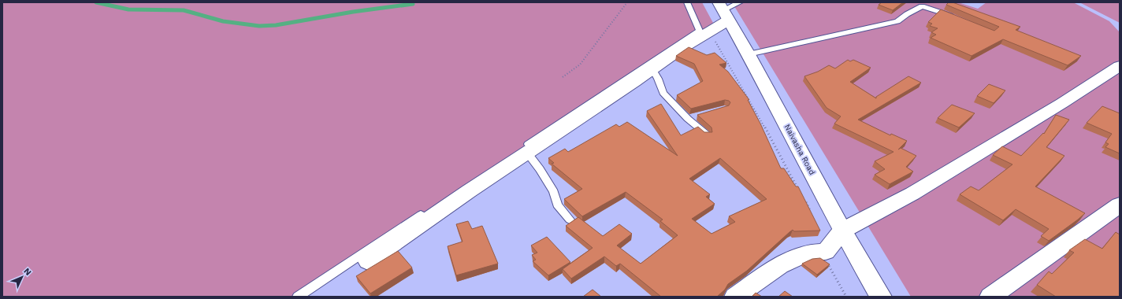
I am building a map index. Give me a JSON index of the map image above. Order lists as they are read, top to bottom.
{
  "streets": {
    "street": ["Naivasha Road"]
  },
  "north": "top right"
}
